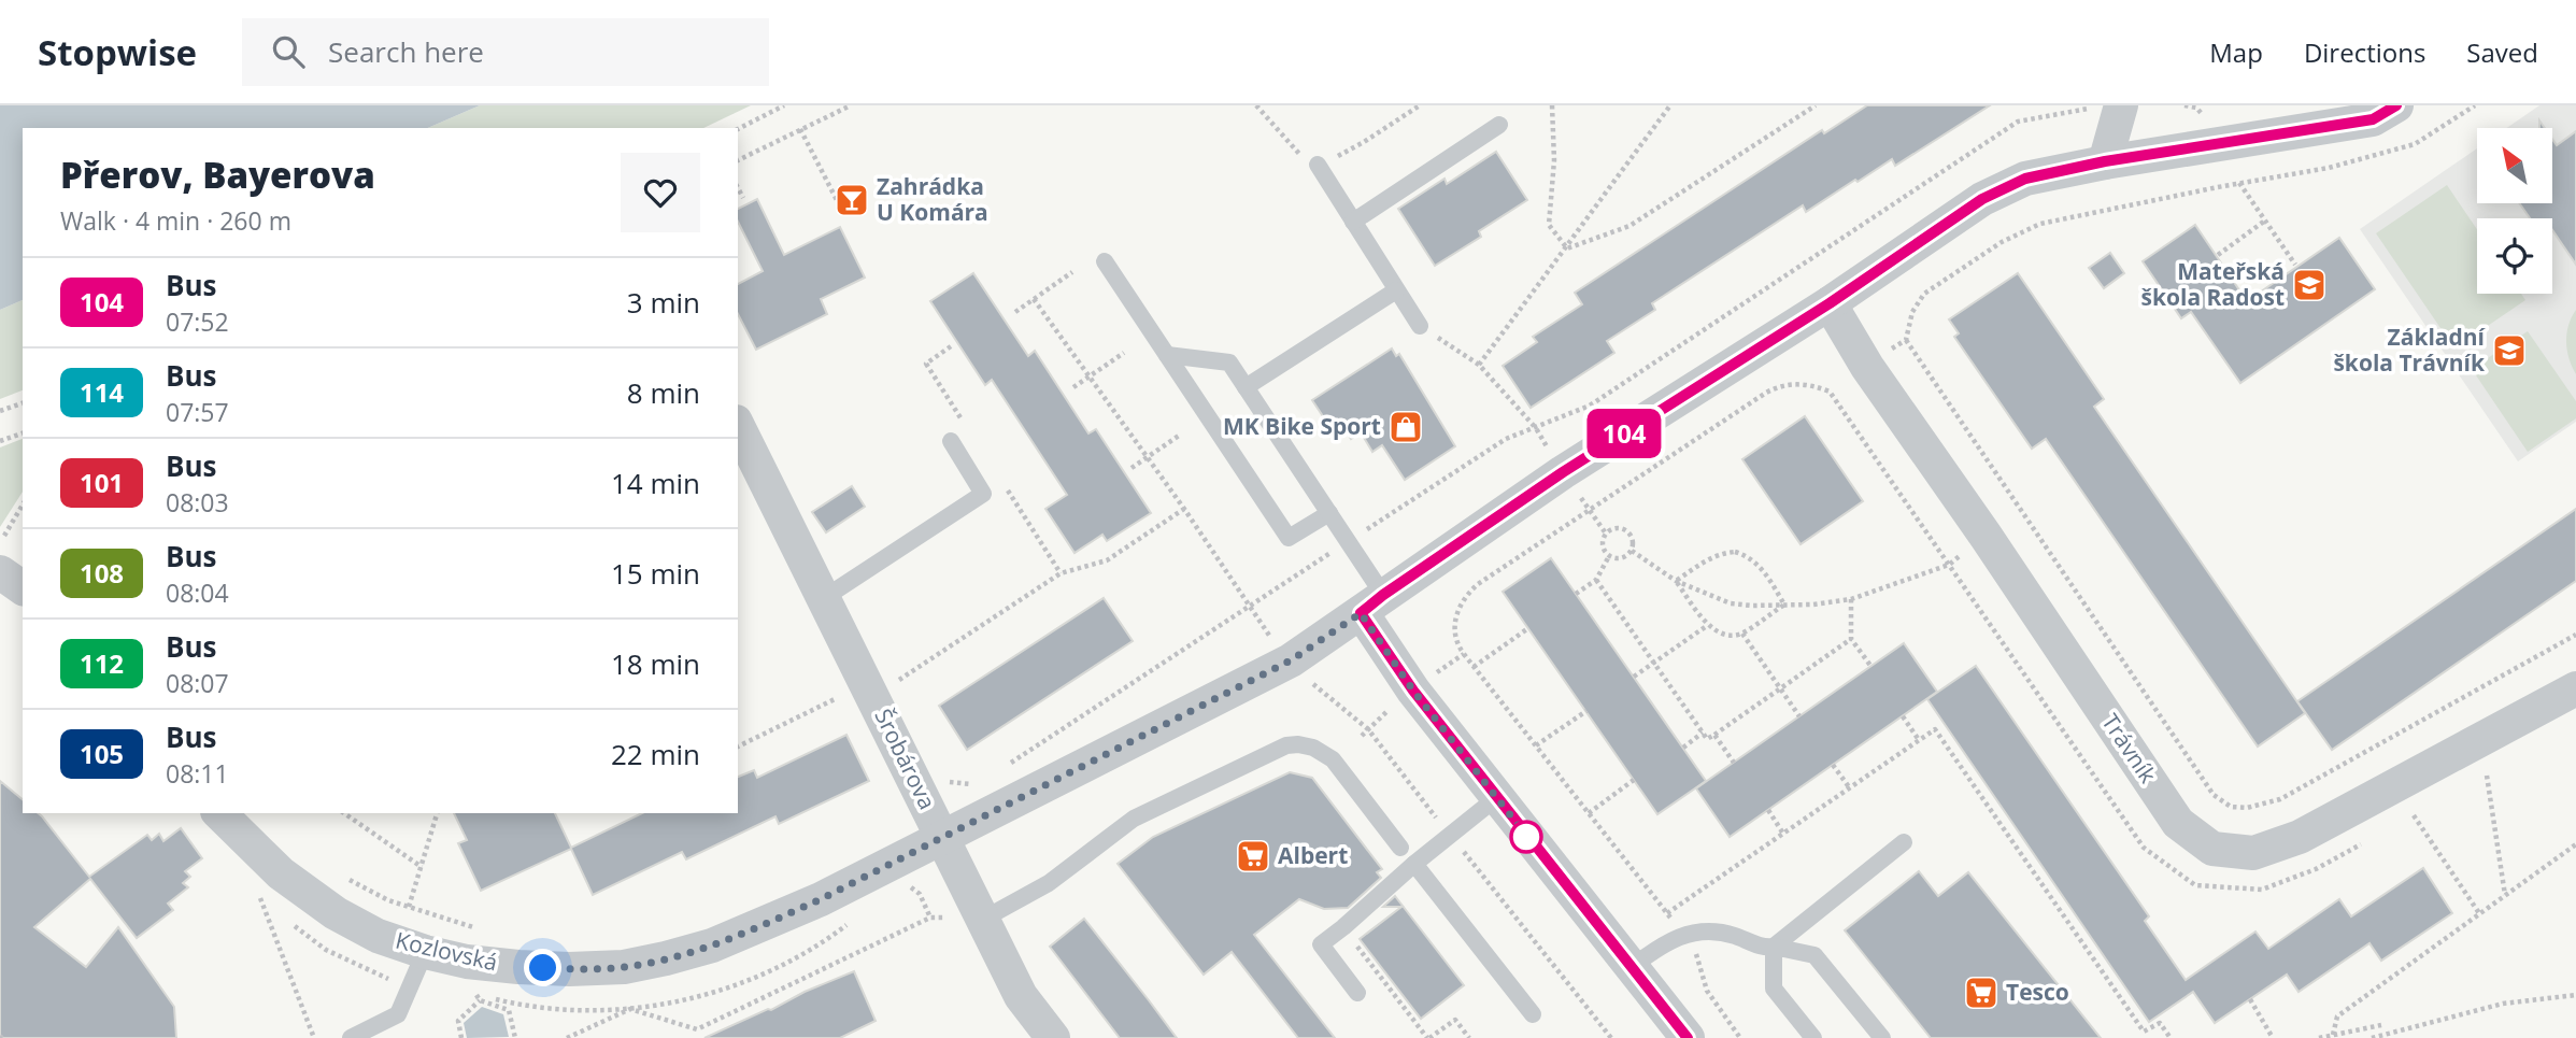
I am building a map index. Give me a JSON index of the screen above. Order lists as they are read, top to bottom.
{
  "streets": {
    "street": ["Trávník", "Šrobárova", "Kozlovská"]
  },
  "crossings": [
    ["Trávník", "Kozlovská"],
    ["Šrobárova", "Kozlovská"]
  ],
  "places": {
    "bar": ["Zahrádka U Komára"],
    "school or university": ["Mateřská škola Radost", "Základní škola Trávník"],
    "shop": ["MK Bike Sport"],
    "supermarket": ["Albert", "Tesco"]
  },
  "lines": ["bus line 104"],
  "north": "top left",
  "page": {
    "header": "Stopwise",
    "search": "Search here",
    "nav": ["Map", "Directions", "Saved"],
    "on_map": "104",
    "heading": ["Přerov, Bayerova", "Walk · 4 min · 260 m"],
    "list": [
      {
        "mark": "104",
        "name": "Bus",
        "note": "07:52",
        "value": "3 min"
      },
      {
        "mark": "114",
        "name": "Bus",
        "note": "07:57",
        "value": "8 min"
      },
      {
        "mark": "101",
        "name": "Bus",
        "note": "08:03",
        "value": "14 min"
      },
      {
        "mark": "108",
        "name": "Bus",
        "note": "08:04",
        "value": "15 min"
      },
      {
        "mark": "112",
        "name": "Bus",
        "note": "08:07",
        "value": "18 min"
      },
      {
        "mark": "105",
        "name": "Bus",
        "note": "08:11",
        "value": "22 min"
      }
    ]
  }
}
